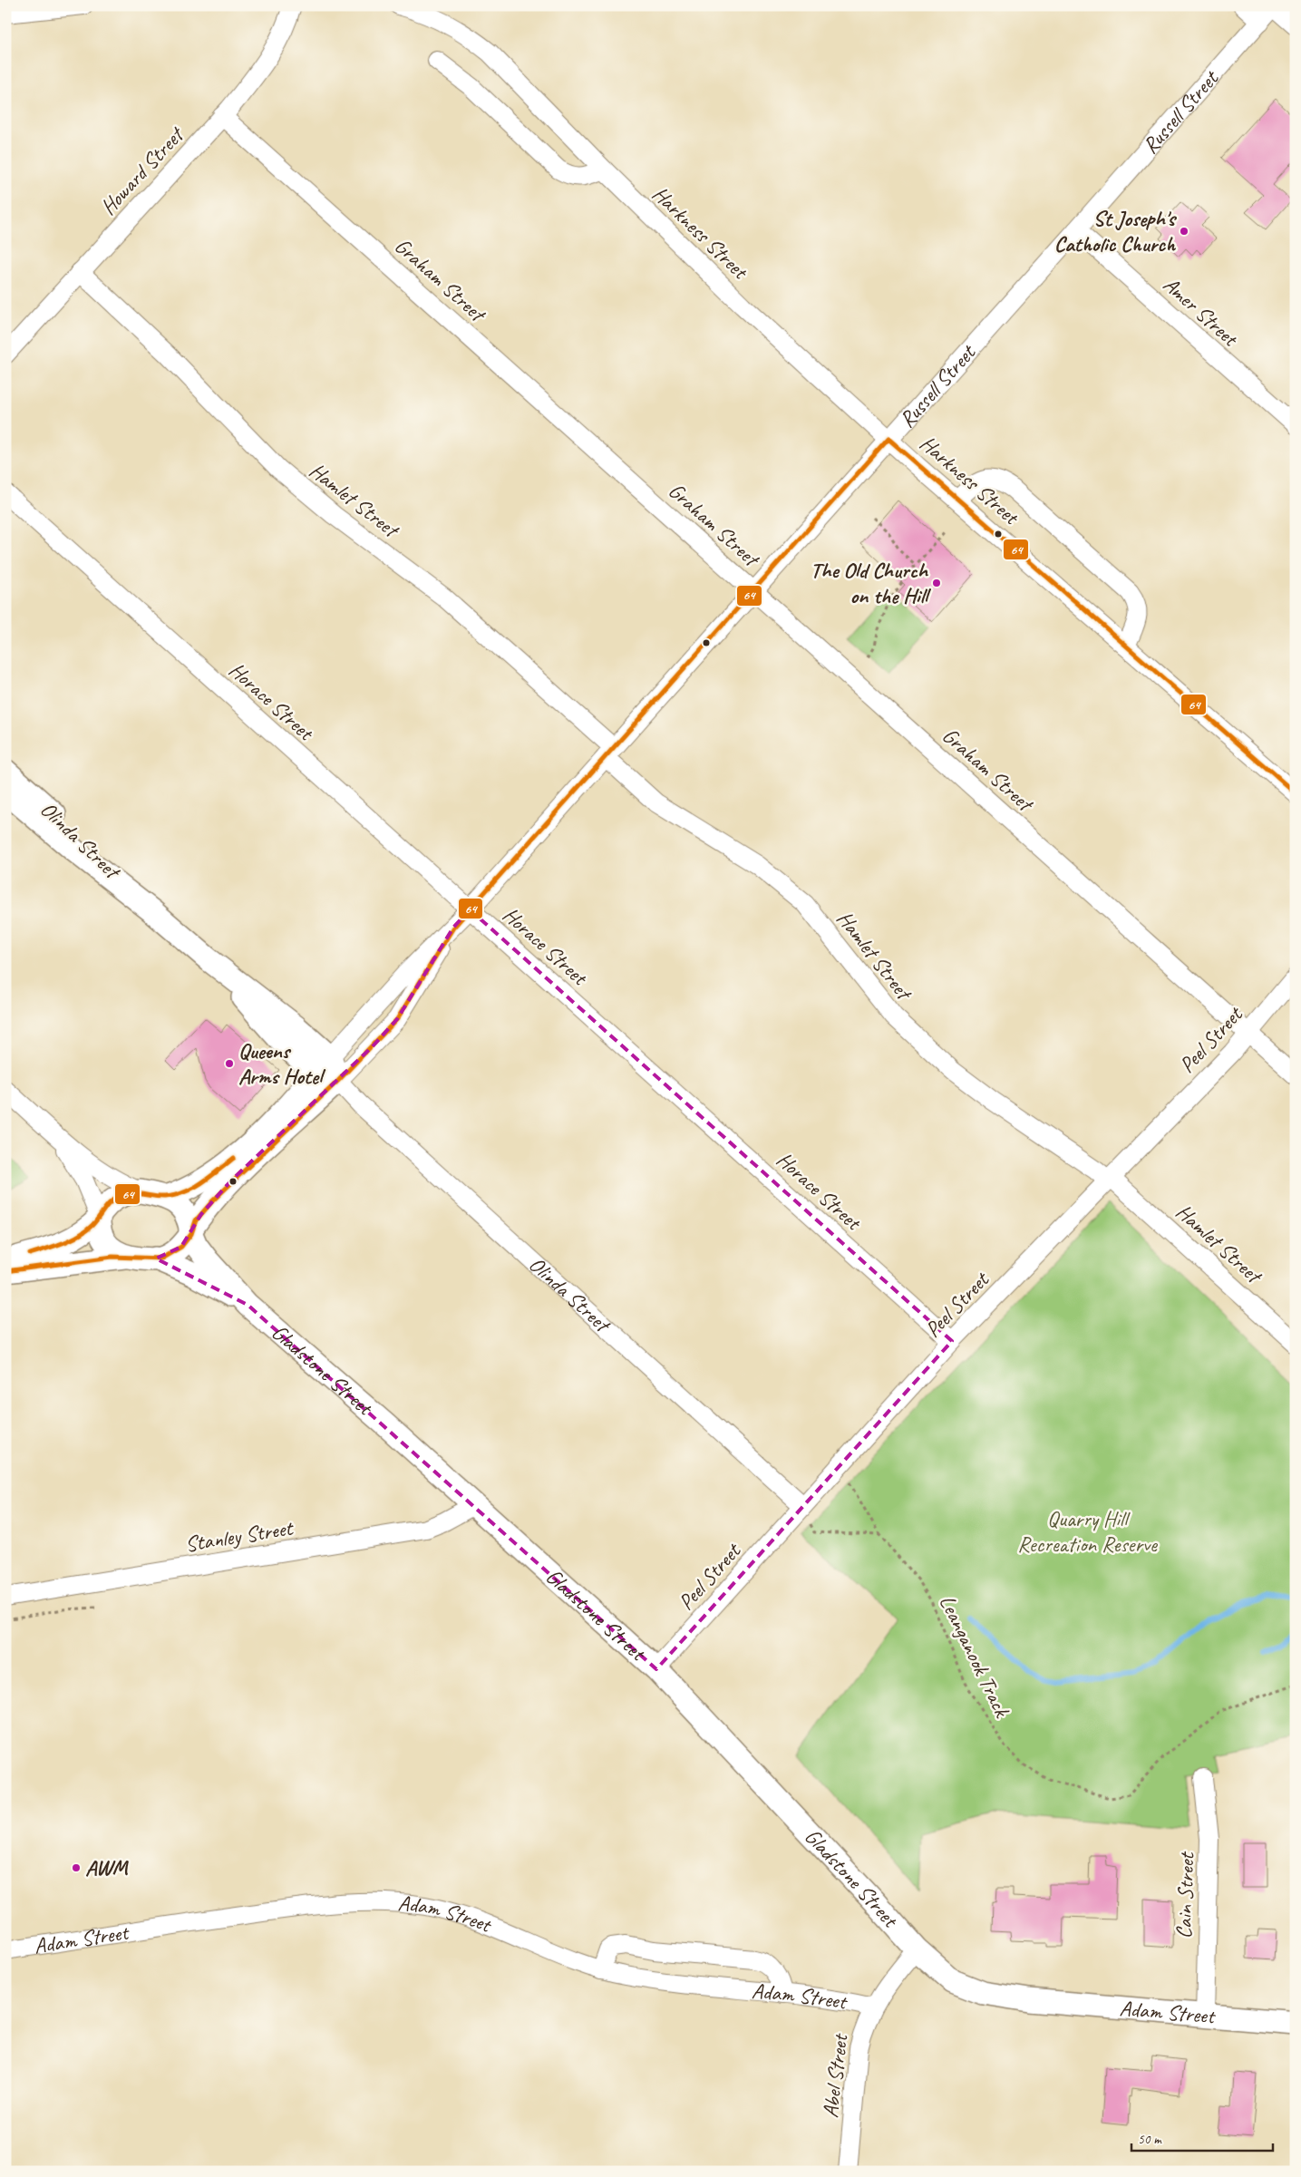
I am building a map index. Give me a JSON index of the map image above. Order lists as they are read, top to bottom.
{
  "streets": {
    "main road": [
      "Russell Street",
      "Olinda Street",
      "Gladstone Street",
      "Adam Street"
    ],
    "street": [
      "Howard Street",
      "Harkness Street",
      "Graham Street",
      "Amer Street",
      "Hamlet Street",
      "Horace Street",
      "Peel Street",
      "Stanley Street",
      "Cain Street",
      "Abel Street"
    ],
    "path": ["Leanganook Track"]
  },
  "crossings": [
    ["Russell Street", "Harkness Street"],
    ["Russell Street", "Graham Street"],
    ["Russell Street", "Amer Street"],
    ["Russell Street", "Hamlet Street"],
    ["Russell Street", "Horace Street"],
    ["Russell Street", "Olinda Street"],
    ["Russell Street", "Gladstone Street"],
    ["Howard Street", "Graham Street"],
    ["Howard Street", "Hamlet Street"],
    ["Graham Street", "Peel Street"],
    ["Hamlet Street", "Peel Street"],
    ["Horace Street", "Peel Street"],
    ["Olinda Street", "Peel Street"],
    ["Peel Street", "Gladstone Street"],
    ["Gladstone Street", "Stanley Street"],
    ["Gladstone Street", "Adam Street"],
    ["Gladstone Street", "Abel Street"],
    ["Cain Street", "Adam Street"],
    ["Adam Street", "Abel Street"]
  ],
  "parks": ["Quarry Hill Recreation Reserve"],
  "places": [
    "St Joseph's Catholic Church",
    "The Old Church on the Hill",
    "Queens Arms Hotel",
    "AWM"
  ],
  "lines": ["transit line 64"],
  "scale_bar": "50 m"
}
